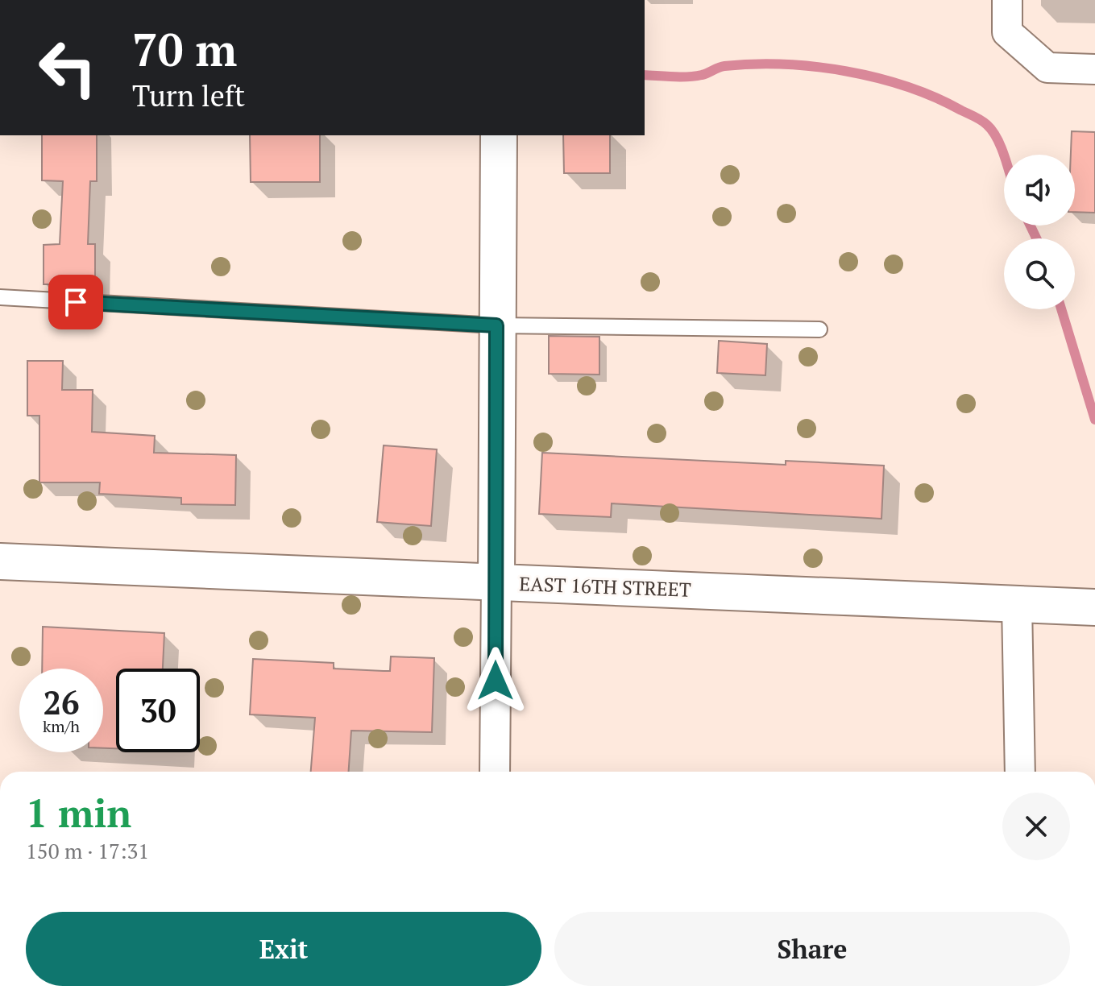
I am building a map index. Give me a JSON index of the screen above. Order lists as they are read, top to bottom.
{
  "streets": {
    "street": ["EAST 16TH STREET"]
  },
  "page": {
    "turn": ["70 m", "Turn left"],
    "speed": "26 km/h",
    "limit": "30",
    "heading": ["1 min", "150 m · 17:31"],
    "buttons": ["Exit", "Share"]
  }
}
